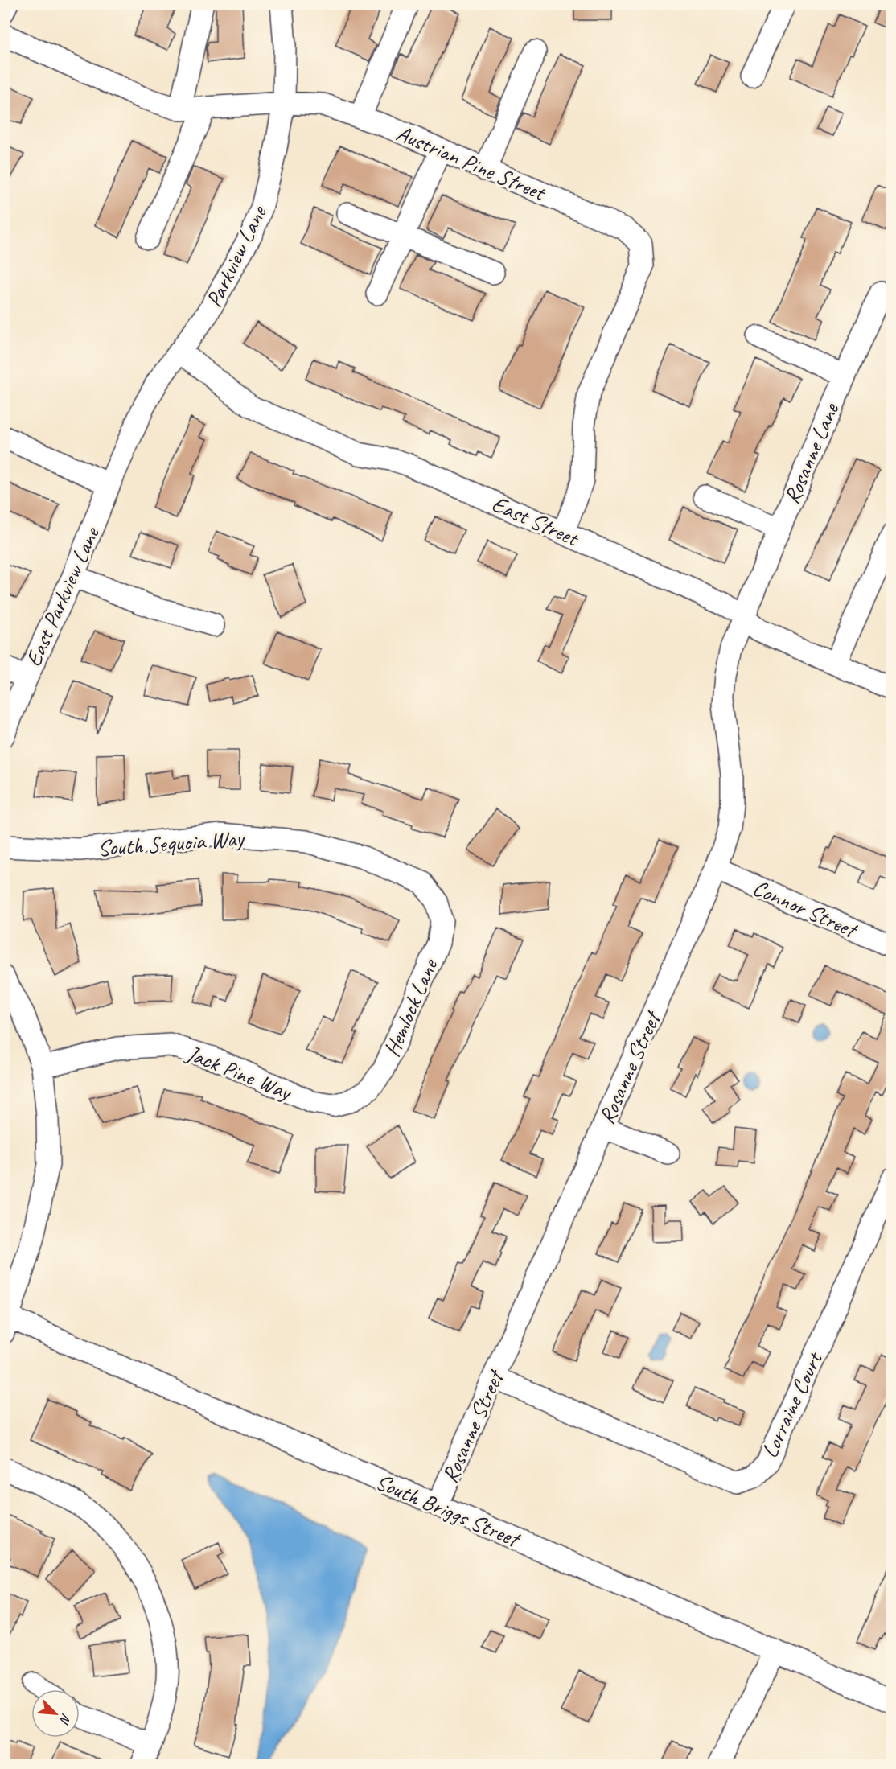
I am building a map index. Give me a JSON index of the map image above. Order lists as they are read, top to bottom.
{
  "streets": {
    "street": [
      "Austrian Pine Street",
      "Parkview Lane",
      "Rosanne Lane",
      "East Street",
      "East Parkview Lane",
      "South Sequoia Way",
      "Connor Street",
      "Hemlock Lane",
      "Rosanne Street",
      "Jack Pine Way",
      "Lorraine Court",
      "South Briggs Street"
    ]
  },
  "crossings": [
    ["Austrian Pine Street", "Parkview Lane"],
    ["Austrian Pine Street", "East Street"],
    ["Parkview Lane", "East Street"],
    ["Parkview Lane", "East Parkview Lane"],
    ["Rosanne Lane", "East Street"],
    ["Rosanne Lane", "Rosanne Street"],
    ["East Street", "Rosanne Street"],
    ["South Sequoia Way", "Hemlock Lane"],
    ["Connor Street", "Rosanne Street"],
    ["Hemlock Lane", "Jack Pine Way"],
    ["Rosanne Street", "Lorraine Court"],
    ["Rosanne Street", "South Briggs Street"]
  ],
  "north": "bottom right"
}
